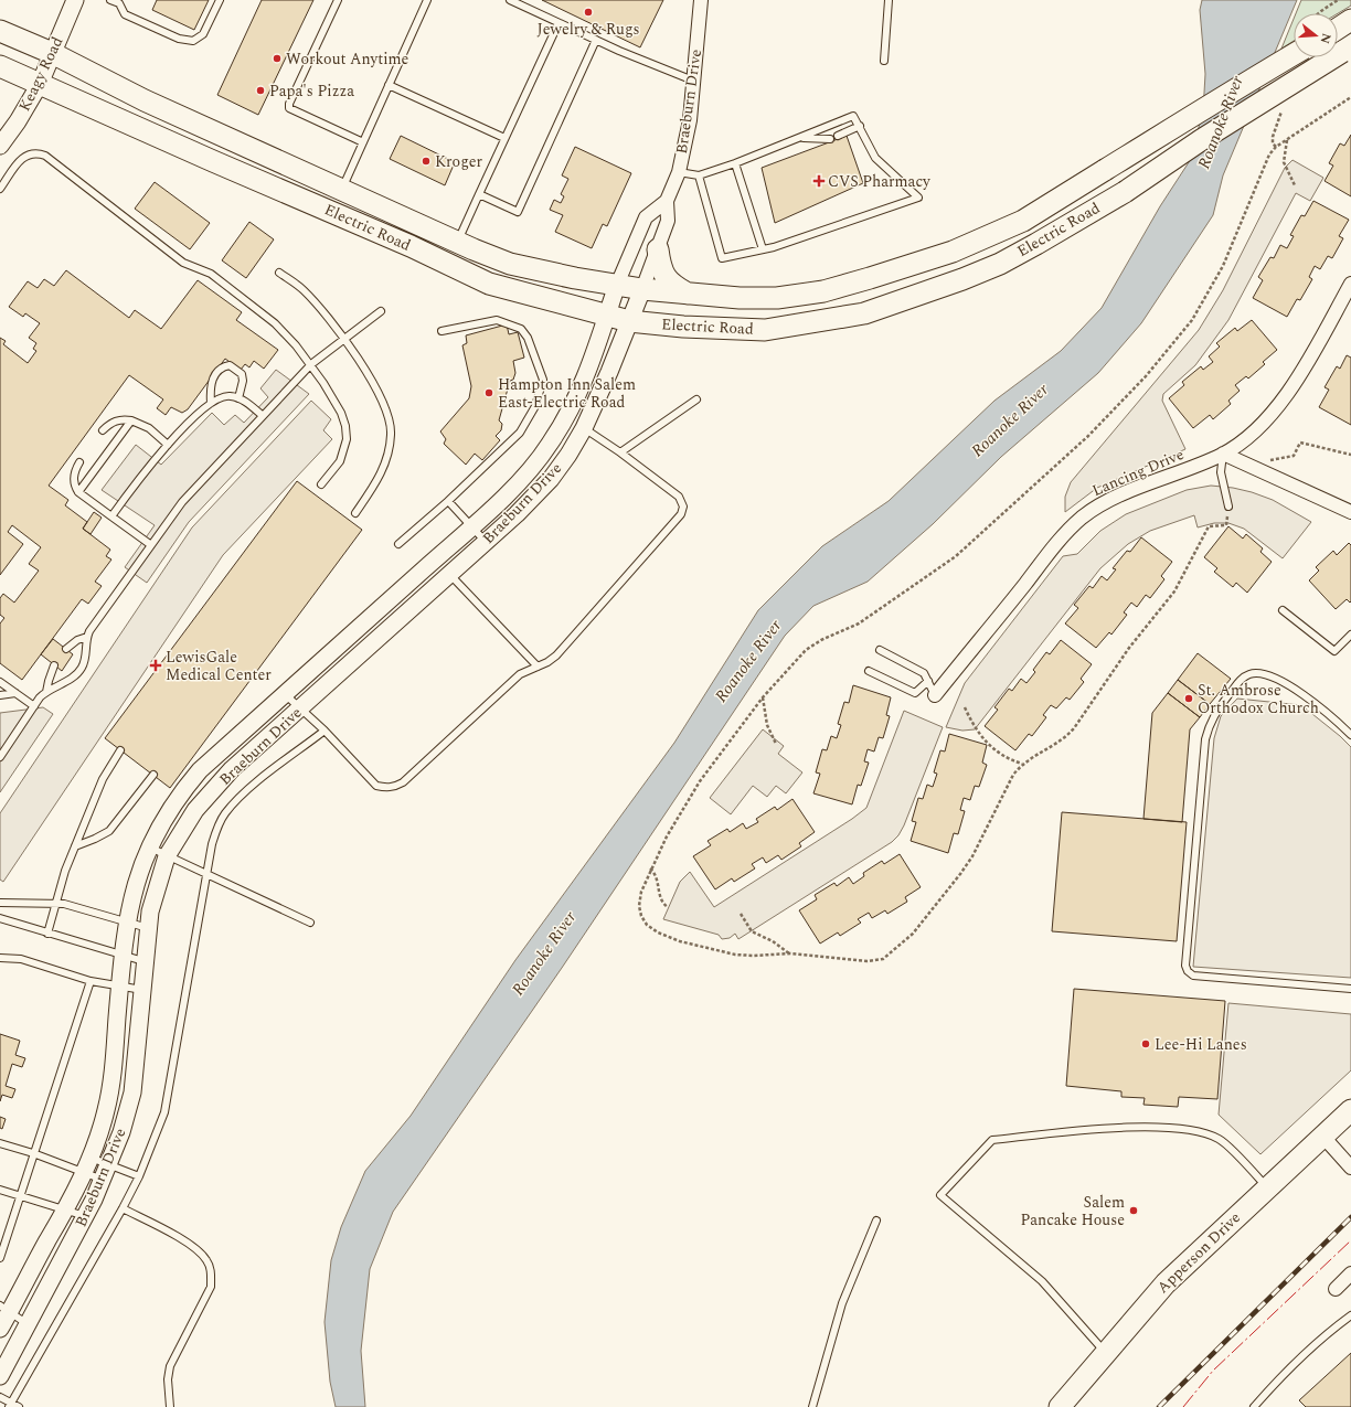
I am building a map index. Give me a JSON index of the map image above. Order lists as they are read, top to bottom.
{
  "streets": {
    "main road": ["Electric Road", "Apperson Drive"],
    "street": ["Keagy Road", "Braeburn Drive", "Lancing Drive"]
  },
  "crossings": [
    ["Keagy Road", "Electric Road"],
    ["Braeburn Drive", "Electric Road"]
  ],
  "water": ["Roanoke River"],
  "places": {
    "other": [
      "Jewelry & Rugs",
      "Workout Anytime",
      "Papa's Pizza",
      "Kroger",
      "Hampton Inn Salem East-Electric Road",
      "St. Ambrose Orthodox Church",
      "Lee-Hi Lanes",
      "Salem Pancake House"
    ],
    "health": ["CVS Pharmacy", "LewisGale Medical Center"]
  },
  "north": "right"
}
